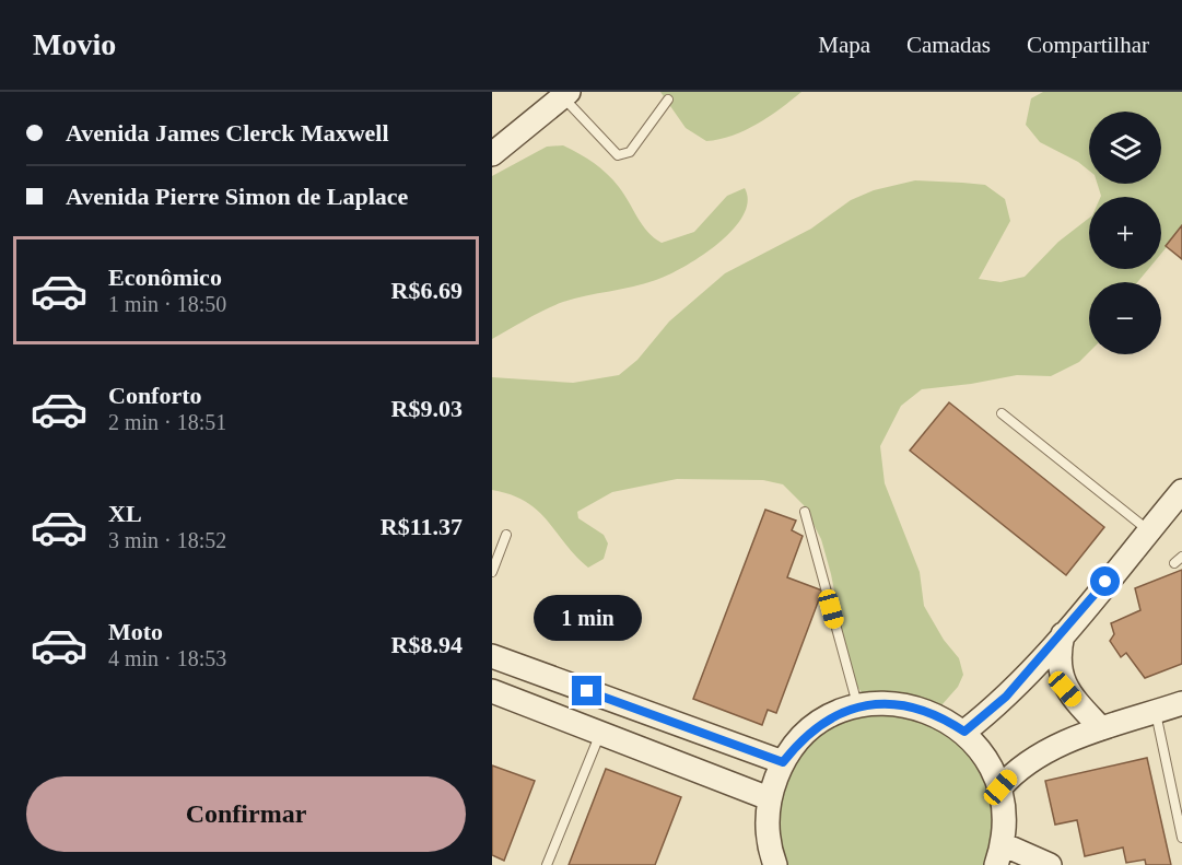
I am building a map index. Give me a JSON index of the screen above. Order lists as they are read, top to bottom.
{
  "page": {
    "header": "Movio",
    "nav": ["Mapa", "Camadas", "Compartilhar"],
    "banner": ["Avenida James Clerck Maxwell", "Avenida Pierre Simon de Laplace"],
    "map_buttons": ["+", "−"],
    "list": [
      {
        "name": "Econômico",
        "note": "1 min · 18:50",
        "value": "R$6.69"
      },
      {
        "name": "Conforto",
        "note": "2 min · 18:51",
        "value": "R$9.03"
      },
      {
        "name": "XL",
        "note": "3 min · 18:52",
        "value": "R$11.37"
      },
      {
        "name": "Moto",
        "note": "4 min · 18:53",
        "value": "R$8.94"
      }
    ],
    "bubble": "1 min",
    "buttons": "Confirmar"
  }
}
